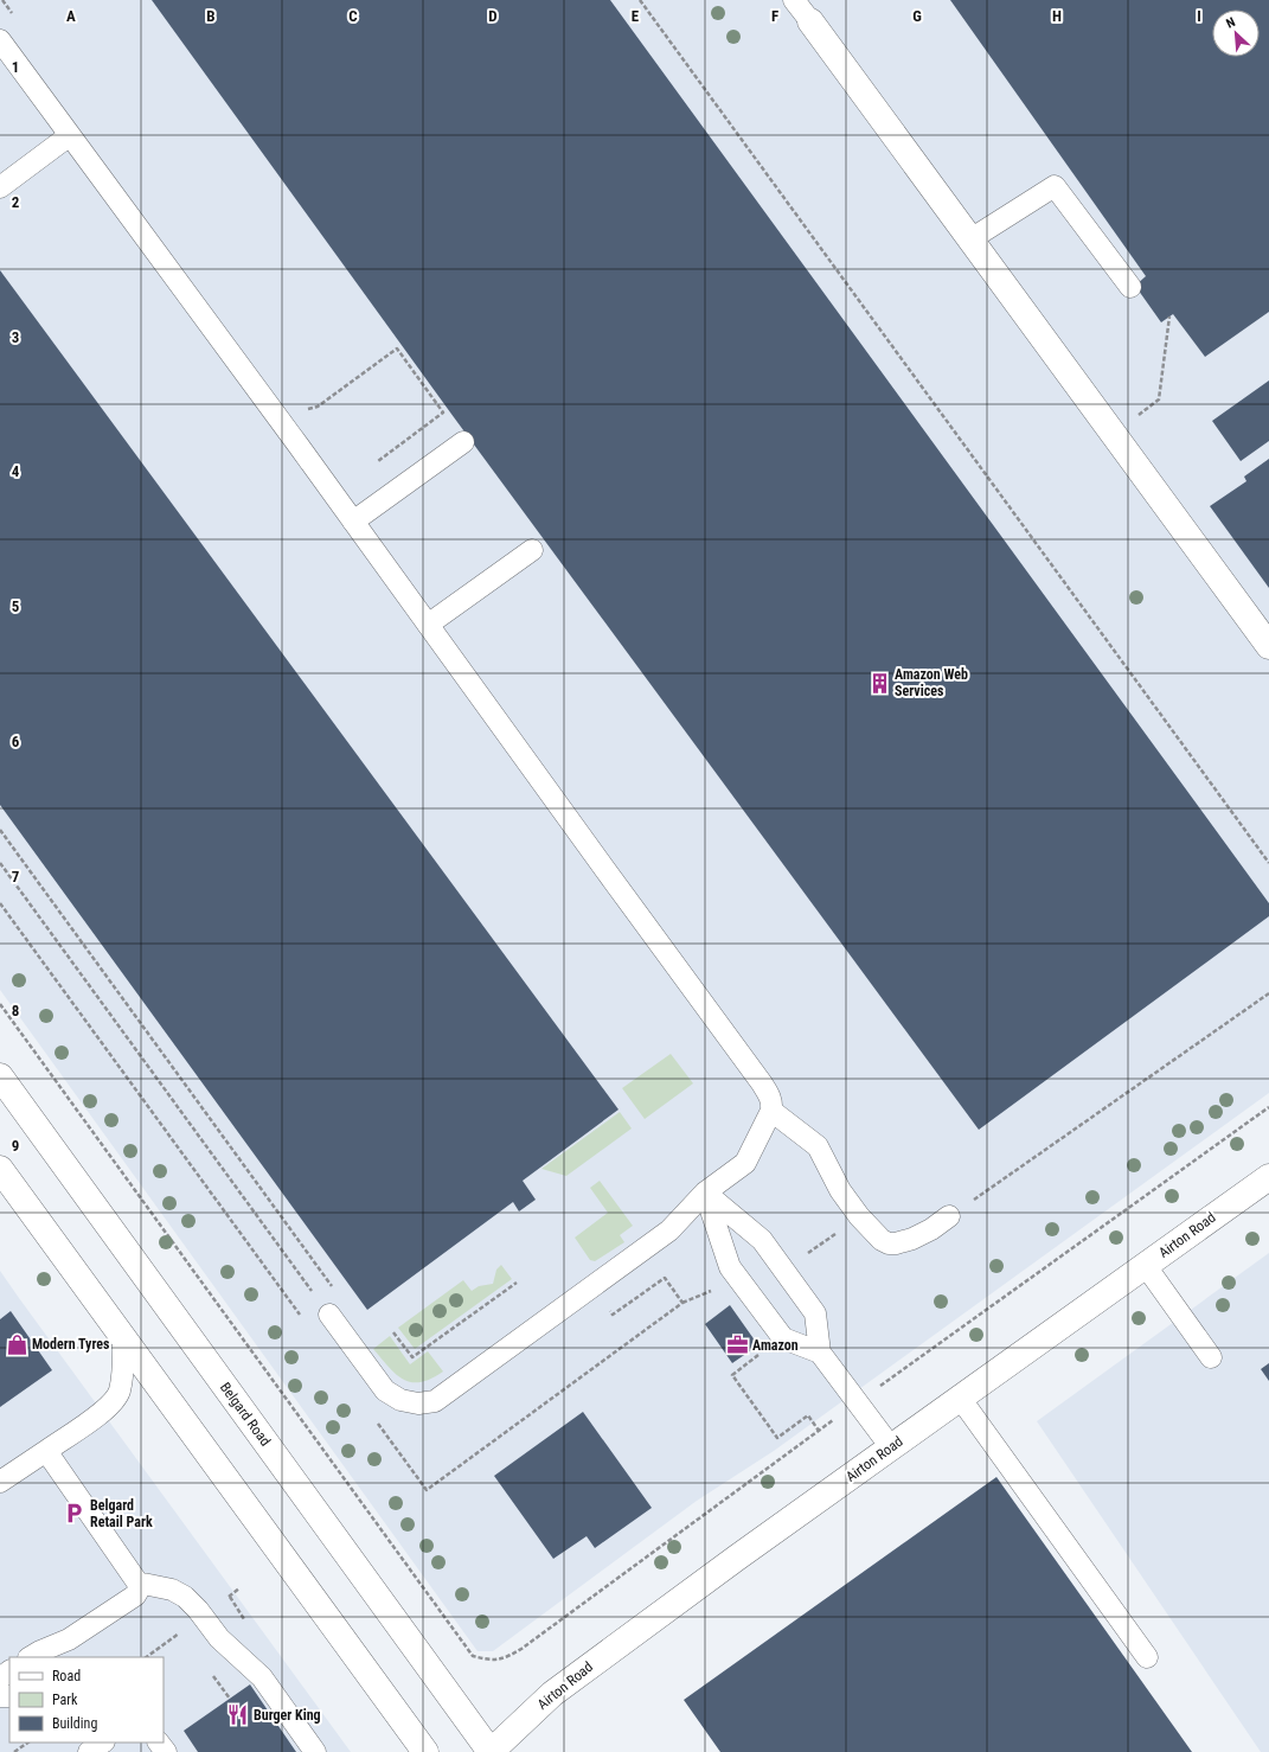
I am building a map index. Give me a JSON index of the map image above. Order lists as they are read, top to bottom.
{
  "streets": {
    "street": ["Airton Road", "Belgard Road"]
  },
  "crossings": [
    ["Airton Road", "Belgard Road"]
  ],
  "places": {
    "building": ["Amazon Web Services"],
    "shop": ["Modern Tyres"],
    "office": ["Amazon"],
    "parking": ["Belgard Retail Park"],
    "restaurant": ["Burger King"]
  },
  "legend": ["Road", "Park", "Building"],
  "north": "top left",
  "grid": {
    "columns": [
      "A",
      "B",
      "C",
      "D",
      "E",
      "F",
      "G",
      "H",
      "I"
    ],
    "rows": [
      "1",
      "2",
      "3",
      "4",
      "5",
      "6",
      "7",
      "8",
      "9"
    ]
  }
}
